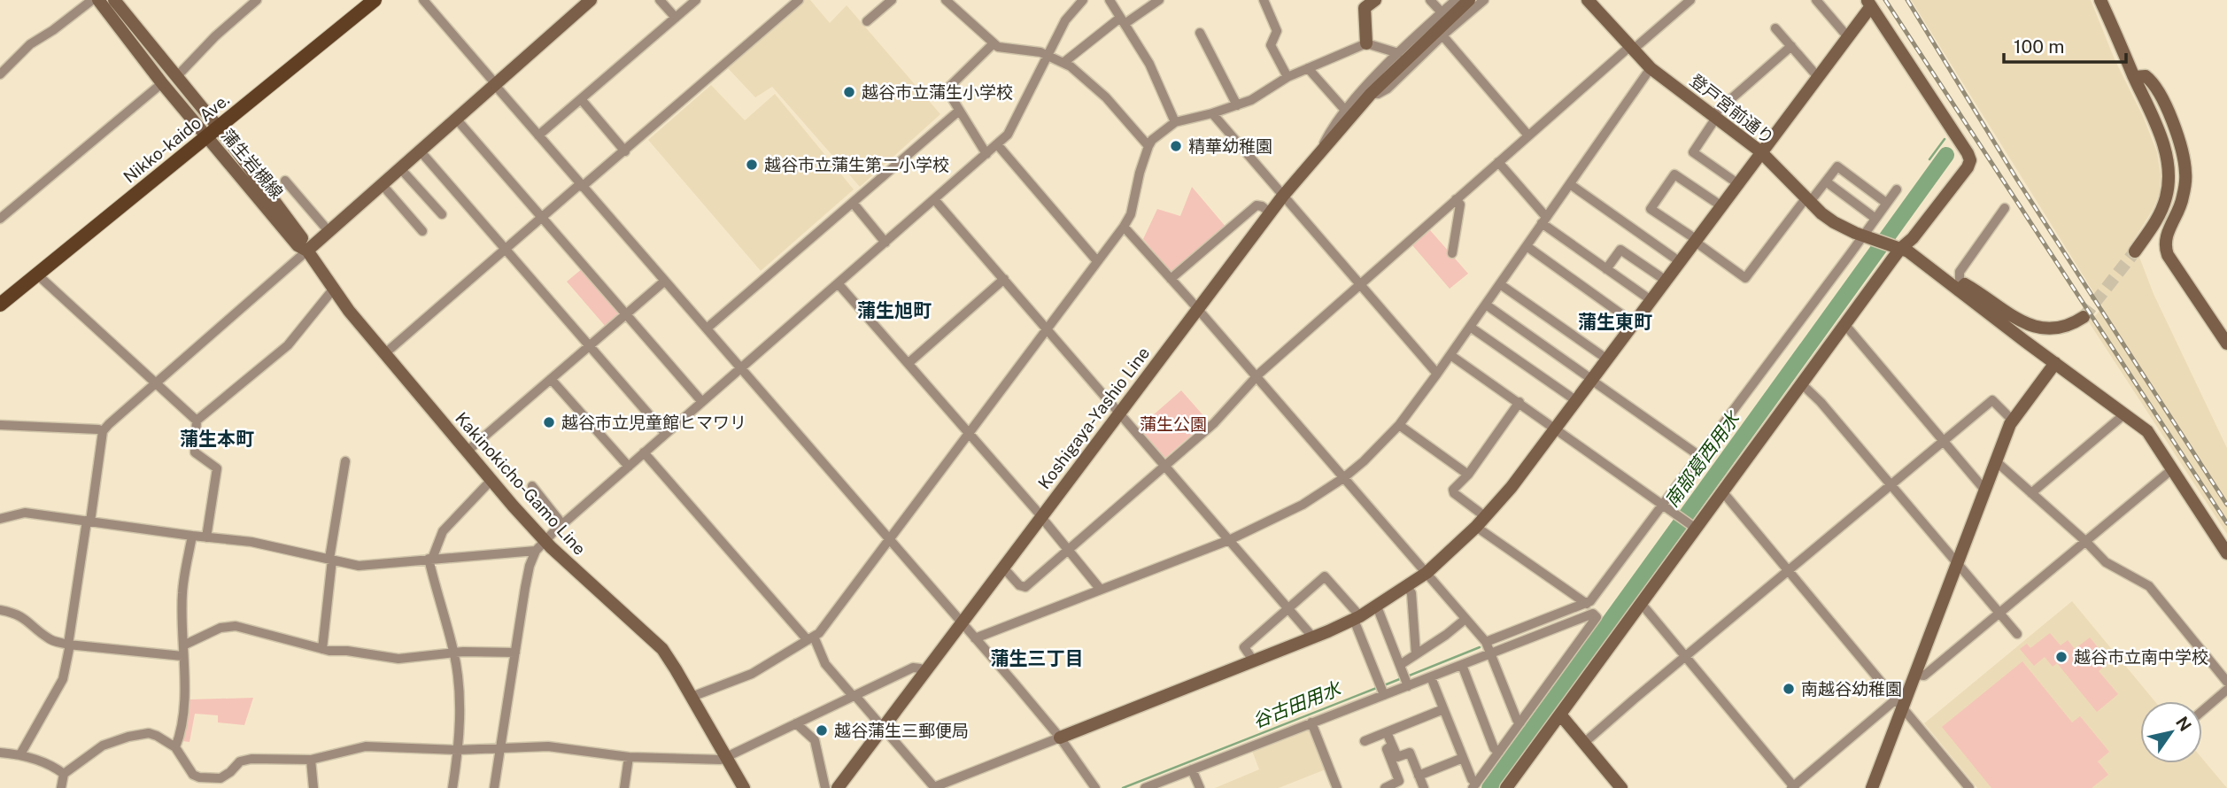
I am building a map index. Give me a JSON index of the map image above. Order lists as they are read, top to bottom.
{
  "streets": {
    "main road": ["Nikko-kaido Ave."],
    "street": [
      "登戸宮前通り",
      "蒲生岩槻線",
      "Koshigaya-Yashio Line",
      "Kakinokicho-Gamo Line"
    ]
  },
  "crossings": [
    ["Nikko-kaido Ave.", "蒲生岩槻線"],
    ["Nikko-kaido Ave.", "Kakinokicho-Gamo Line"],
    ["蒲生岩槻線", "Kakinokicho-Gamo Line"]
  ],
  "districts": [
    "蒲生旭町",
    "蒲生東町",
    "蒲生本町",
    "蒲生三丁目"
  ],
  "water": ["南部葛西用水", "谷古田用水"],
  "parks": ["蒲生公園"],
  "places": [
    "越谷市立蒲生小学校",
    "精華幼稚園",
    "越谷市立蒲生第二小学校",
    "越谷市立児童館ヒマワリ",
    "越谷市立南中学校",
    "南越谷幼稚園",
    "越谷蒲生三郵便局"
  ],
  "scale_bar": "100 m",
  "north": "top right"
}
